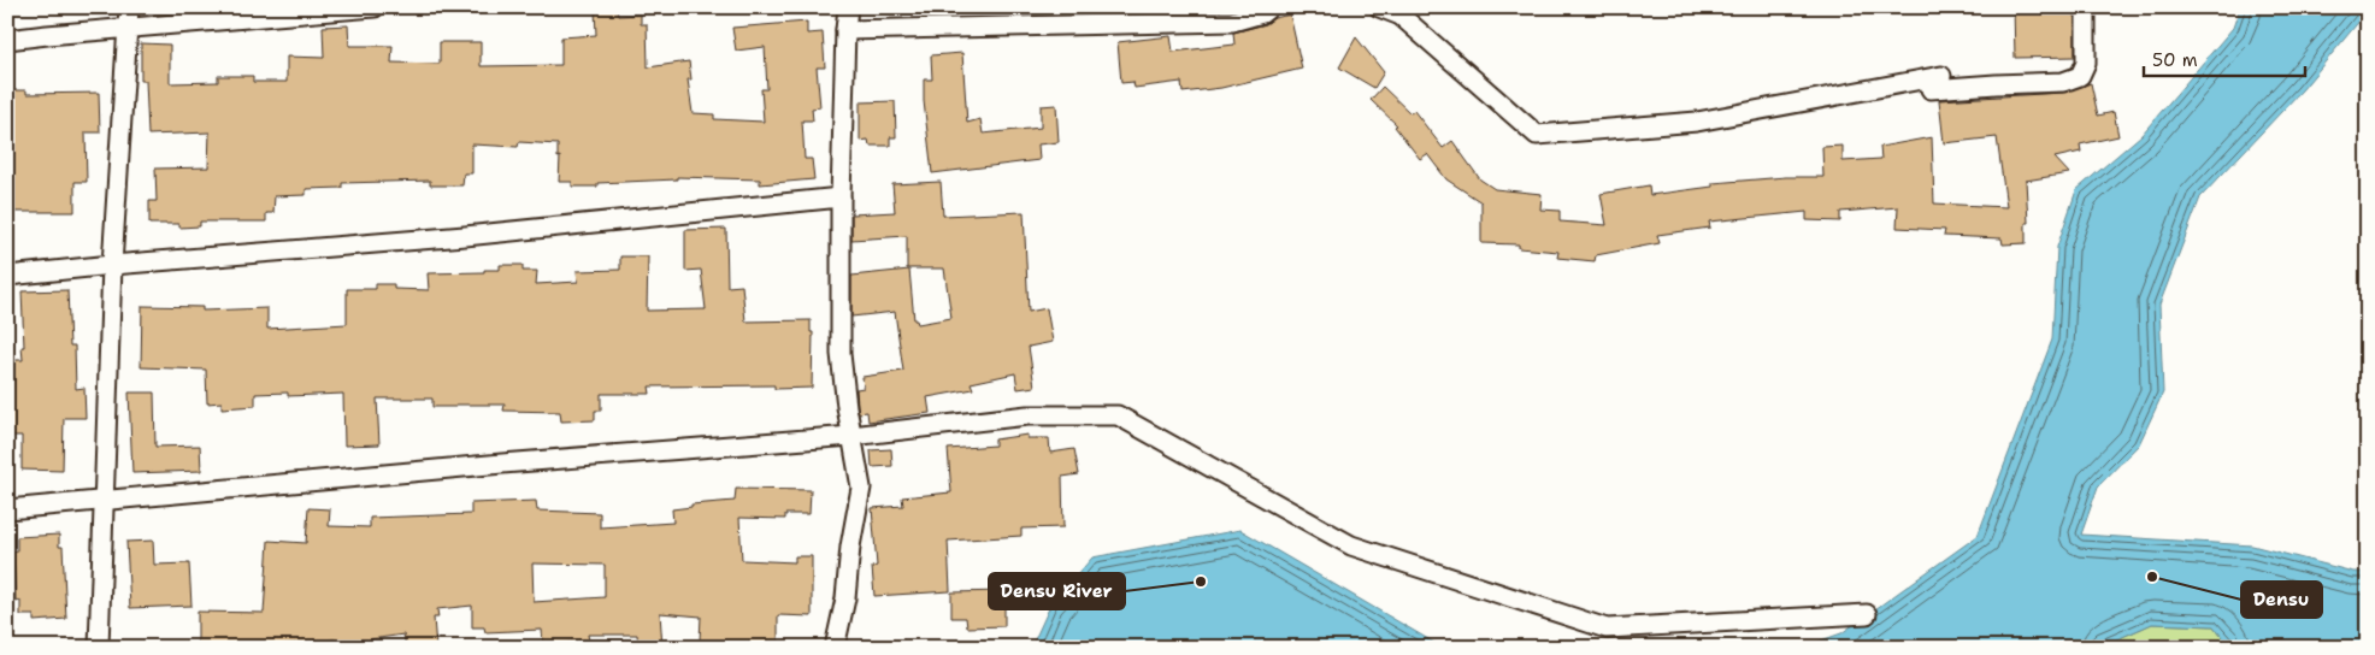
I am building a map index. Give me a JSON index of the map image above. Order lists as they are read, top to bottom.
{
  "places": ["Densu", "Densu River"],
  "scale_bar": "50 m"
}
